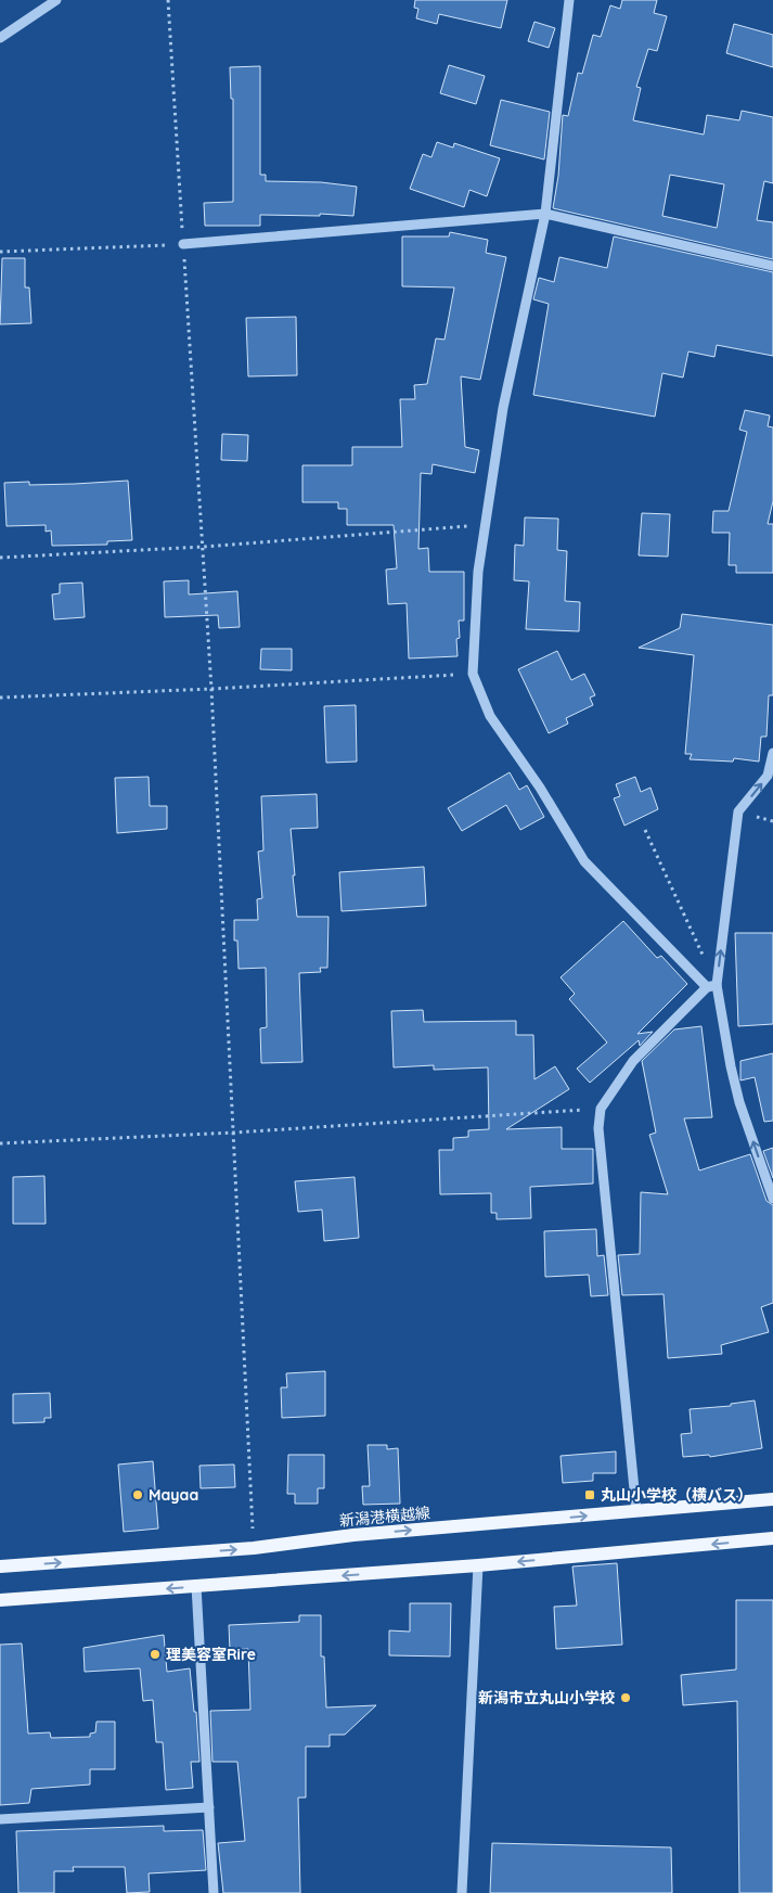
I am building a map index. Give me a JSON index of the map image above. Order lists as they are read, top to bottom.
{
  "streets": {
    "main road": ["新潟港横越線"]
  },
  "places": {
    "other": ["Mayaa", "理美容室Rire", "新潟市立丸山小学校"],
    "transit": ["丸山小学校（横バス）"]
  }
}
